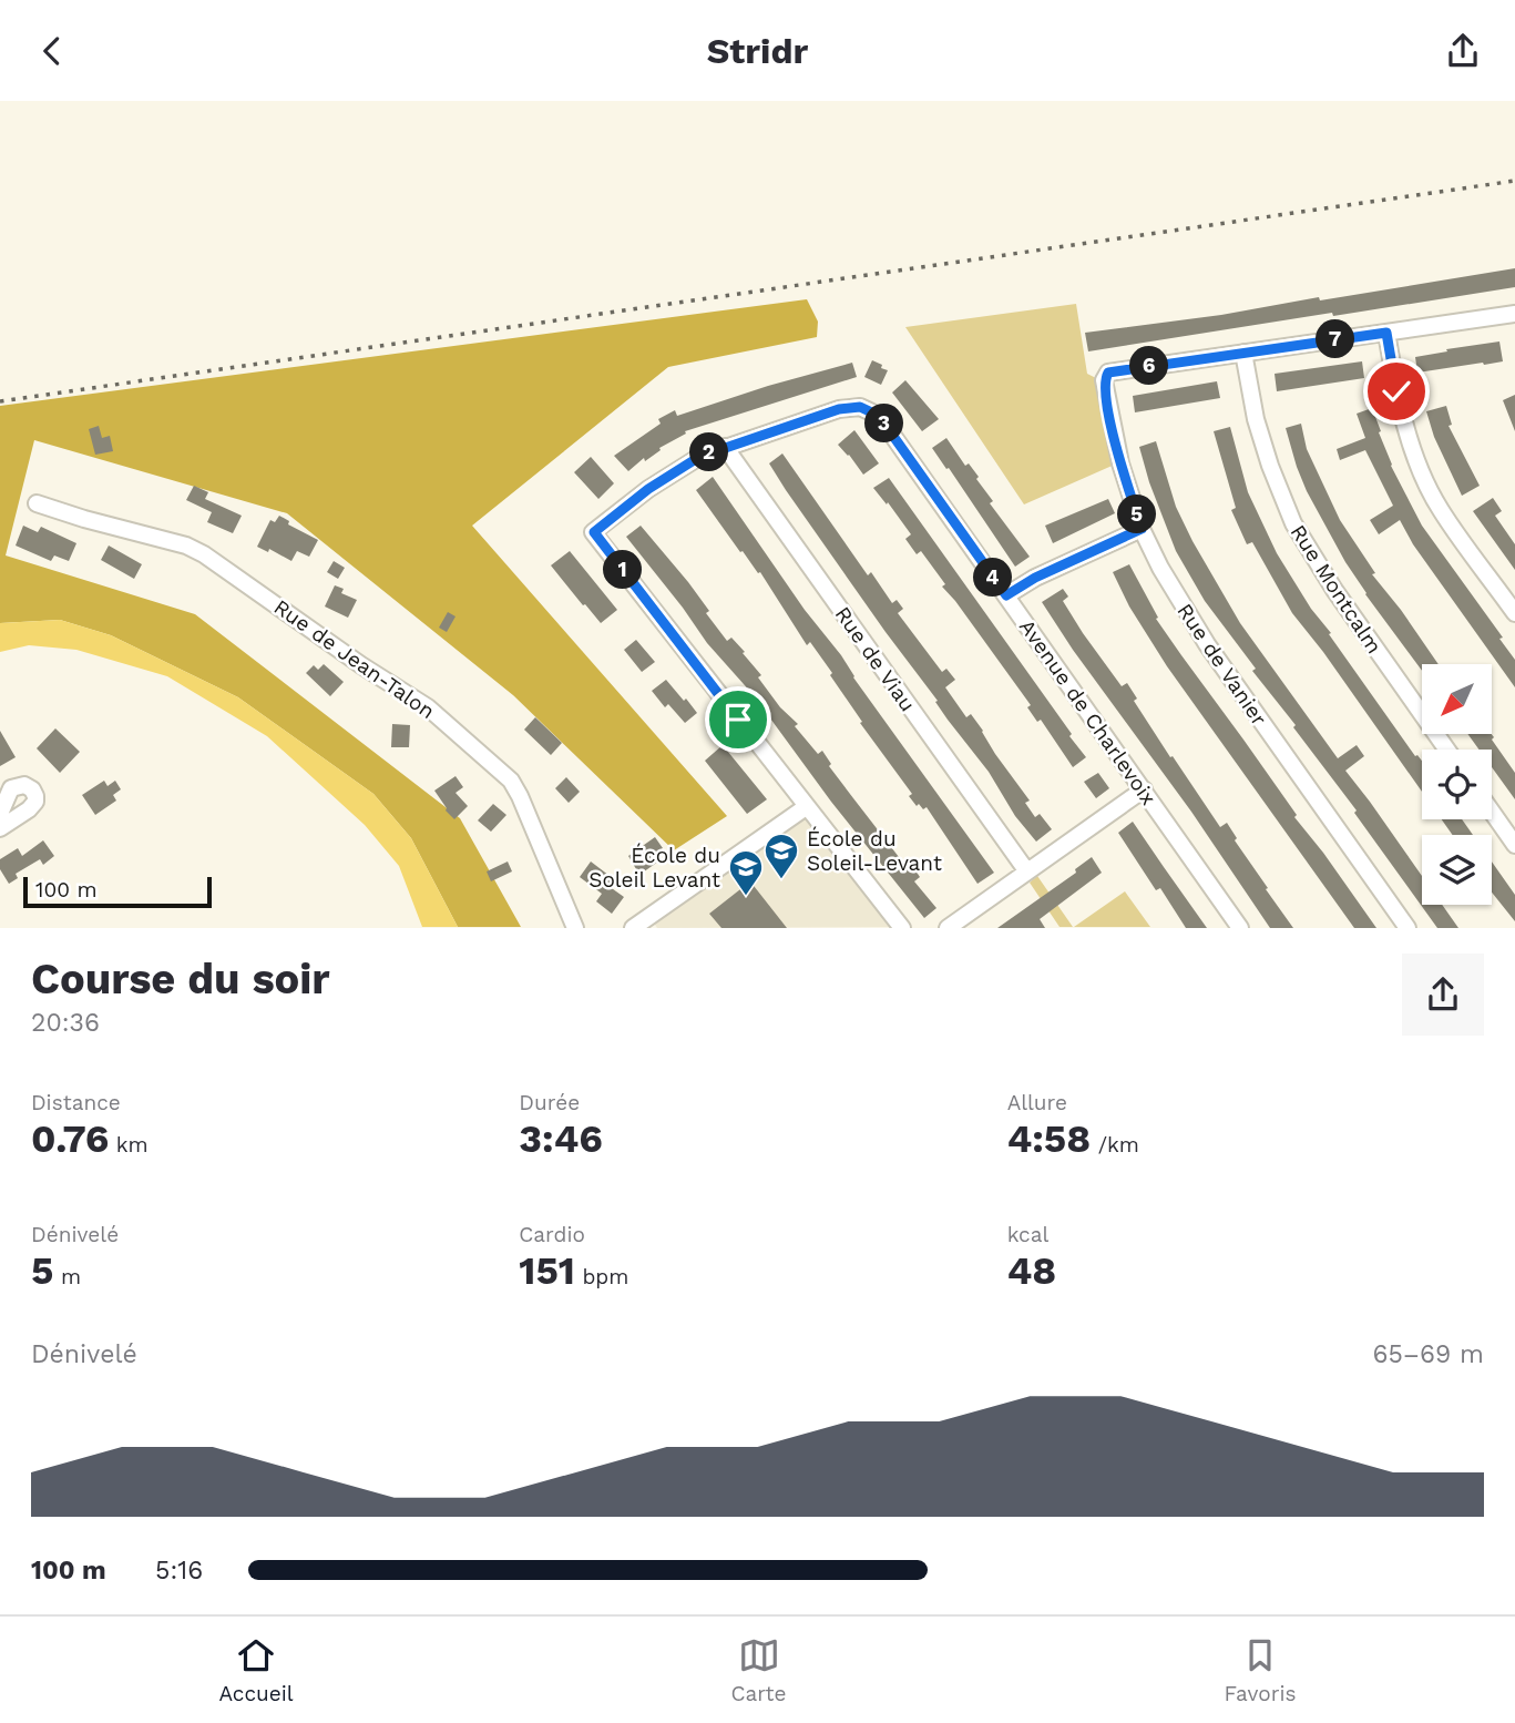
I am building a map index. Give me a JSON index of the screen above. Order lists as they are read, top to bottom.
{
  "streets": {
    "street": [
      "Rue Montcalm",
      "Rue de Jean-Talon",
      "Rue de Viau",
      "Rue de Vanier",
      "Avenue de Charlevoix"
    ]
  },
  "crossings": [
    ["Rue Montcalm", "Rue de Vanier"],
    ["Rue de Viau", "Avenue de Charlevoix"]
  ],
  "places": {
    "school or university": ["École du Soleil-Levant", "École du Soleil Levant"]
  },
  "scale_bar": "100 m",
  "north": "bottom left",
  "page": {
    "header": "Stridr",
    "pins": [
      "7",
      "6",
      "3",
      "2",
      "5",
      "1",
      "4"
    ],
    "scale": "100 m",
    "heading": ["Course du soir", "20:36"],
    "stats": [
      ["Distance", "0.76 km"],
      ["Durée", "3:46"],
      ["Allure", "4:58 /km"],
      ["Dénivelé", "5 m"],
      ["Cardio", "151 bpm"],
      ["kcal", "48"]
    ],
    "chart": ["Dénivelé", "65–69 m"],
    "list": [
      {
        "name": "100 m",
        "note": "5:16"
      }
    ],
    "tabs": ["Accueil", "Carte", "Favoris"]
  }
}
